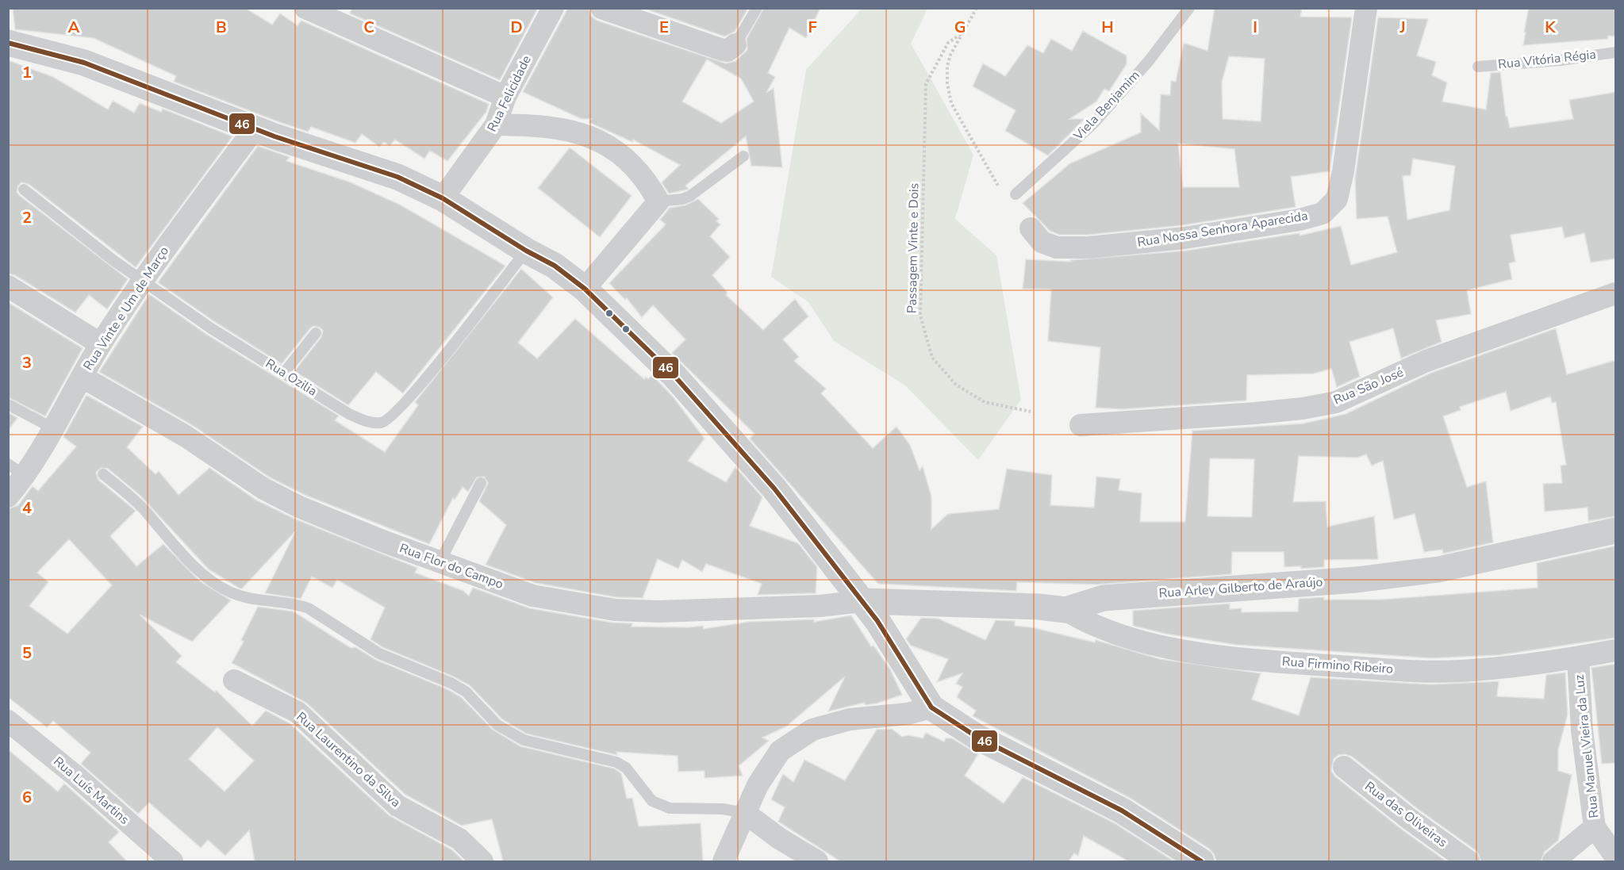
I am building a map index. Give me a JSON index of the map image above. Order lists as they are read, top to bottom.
{
  "streets": {
    "street": [
      "Rua Felicidade",
      "Rua Nossa Senhora Aparecida",
      "Rua Vinte e Um de Março",
      "Rua São José",
      "Rua Flor do Campo",
      "Rua Arley Gilberto de Araújo",
      "Rua Firmino Ribeiro",
      "Rua Manuel Vieira da Luz",
      "Rua Laurentino da Silva",
      "Rua Luís Martins",
      "Rua das Oliveiras"
    ],
    "lane": ["Rua Vitória Régia", "Viela Benjamim", "Rua Ozilia"],
    "path": ["Passagem Vinte e Dois"]
  },
  "crossings": [
    ["Rua Vinte e Um de Março", "Rua Ozilia"],
    ["Rua Vinte e Um de Março", "Rua Flor do Campo"],
    ["Rua Flor do Campo", "Rua Arley Gilberto de Araújo"],
    ["Rua Arley Gilberto de Araújo", "Rua Firmino Ribeiro"],
    ["Rua Firmino Ribeiro", "Rua Manuel Vieira da Luz"]
  ],
  "lines": ["transit line 46"],
  "grid": {
    "columns": [
      "A",
      "B",
      "C",
      "D",
      "E",
      "F",
      "G",
      "H",
      "I",
      "J",
      "K"
    ],
    "rows": [
      "1",
      "2",
      "3",
      "4",
      "5",
      "6"
    ]
  }
}
